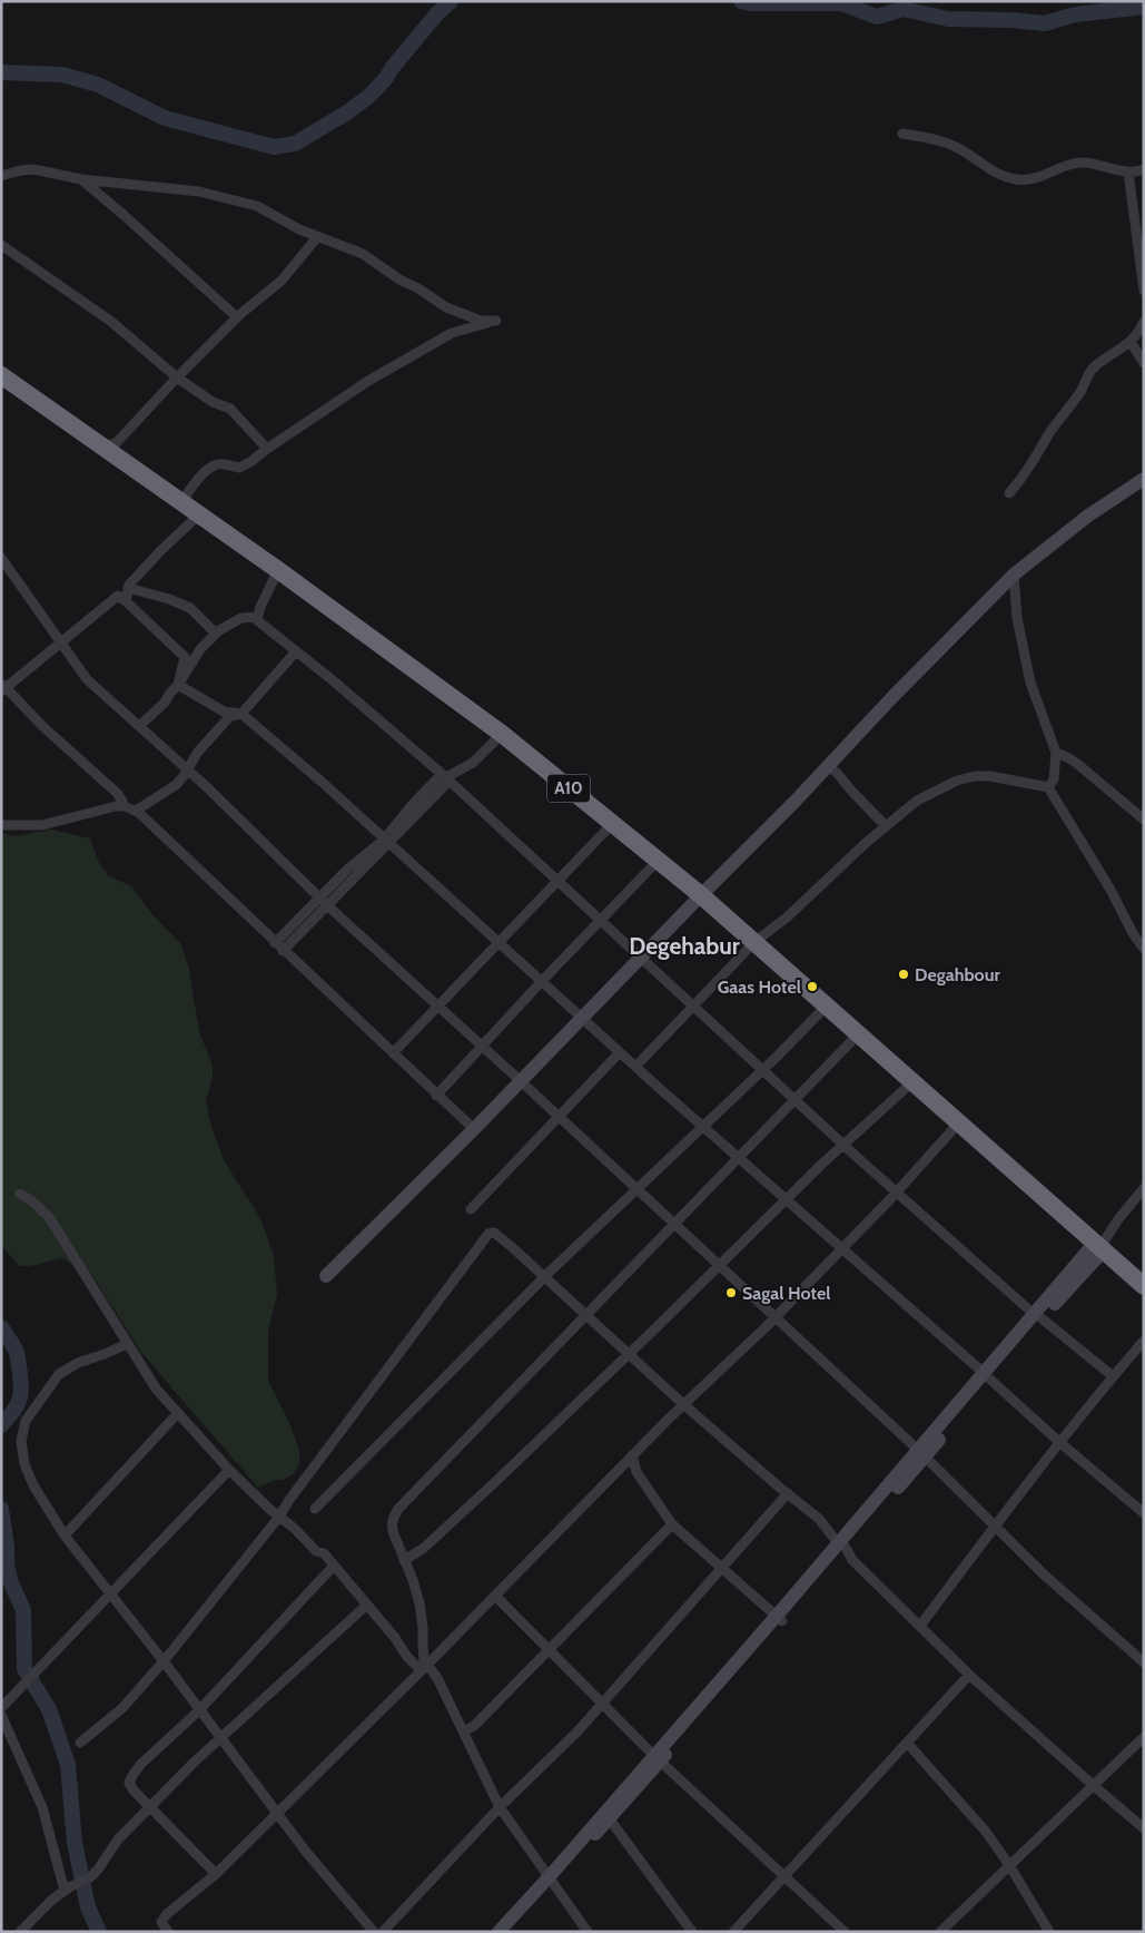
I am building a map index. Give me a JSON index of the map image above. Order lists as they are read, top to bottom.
{
  "streets": {
    "highway": ["A10"]
  },
  "districts": ["Degehabur"],
  "places": ["Degahbour", "Gaas Hotel", "Sagal Hotel"]
}
